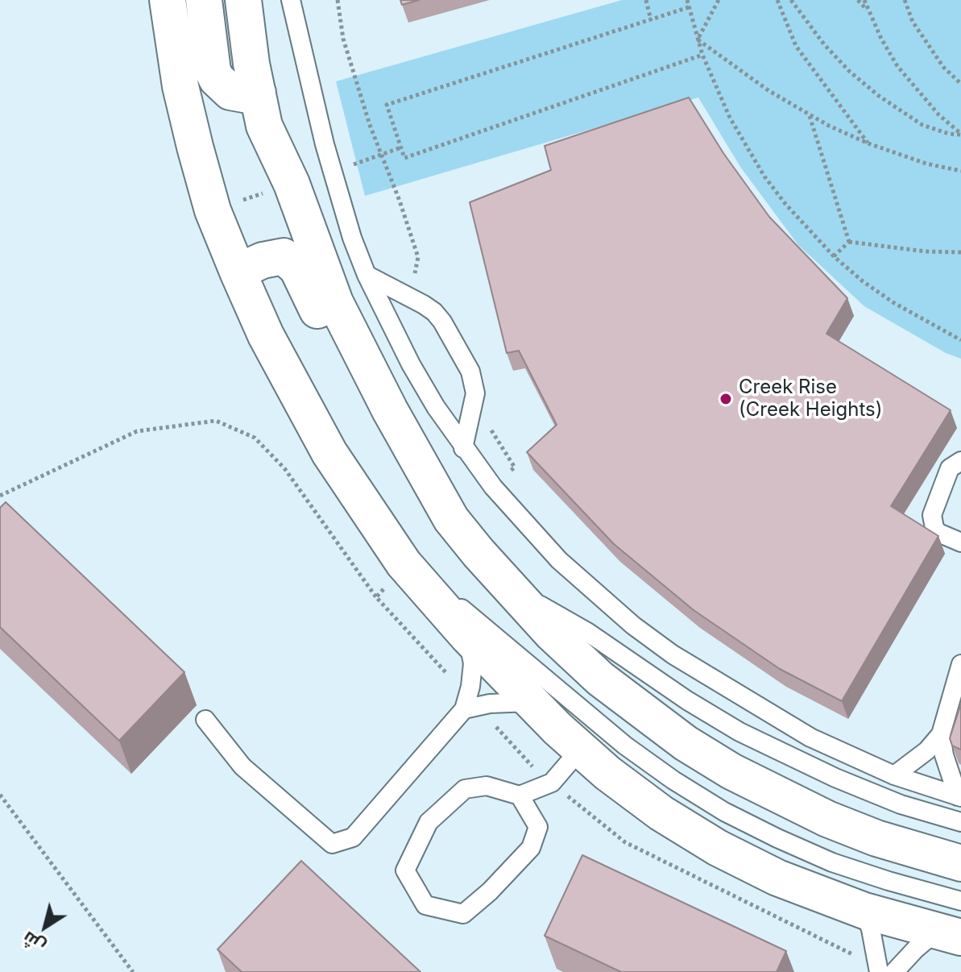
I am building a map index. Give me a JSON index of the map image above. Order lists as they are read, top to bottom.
{
  "places": ["Creek Rise (Creek Heights)"],
  "north": "bottom left"
}
